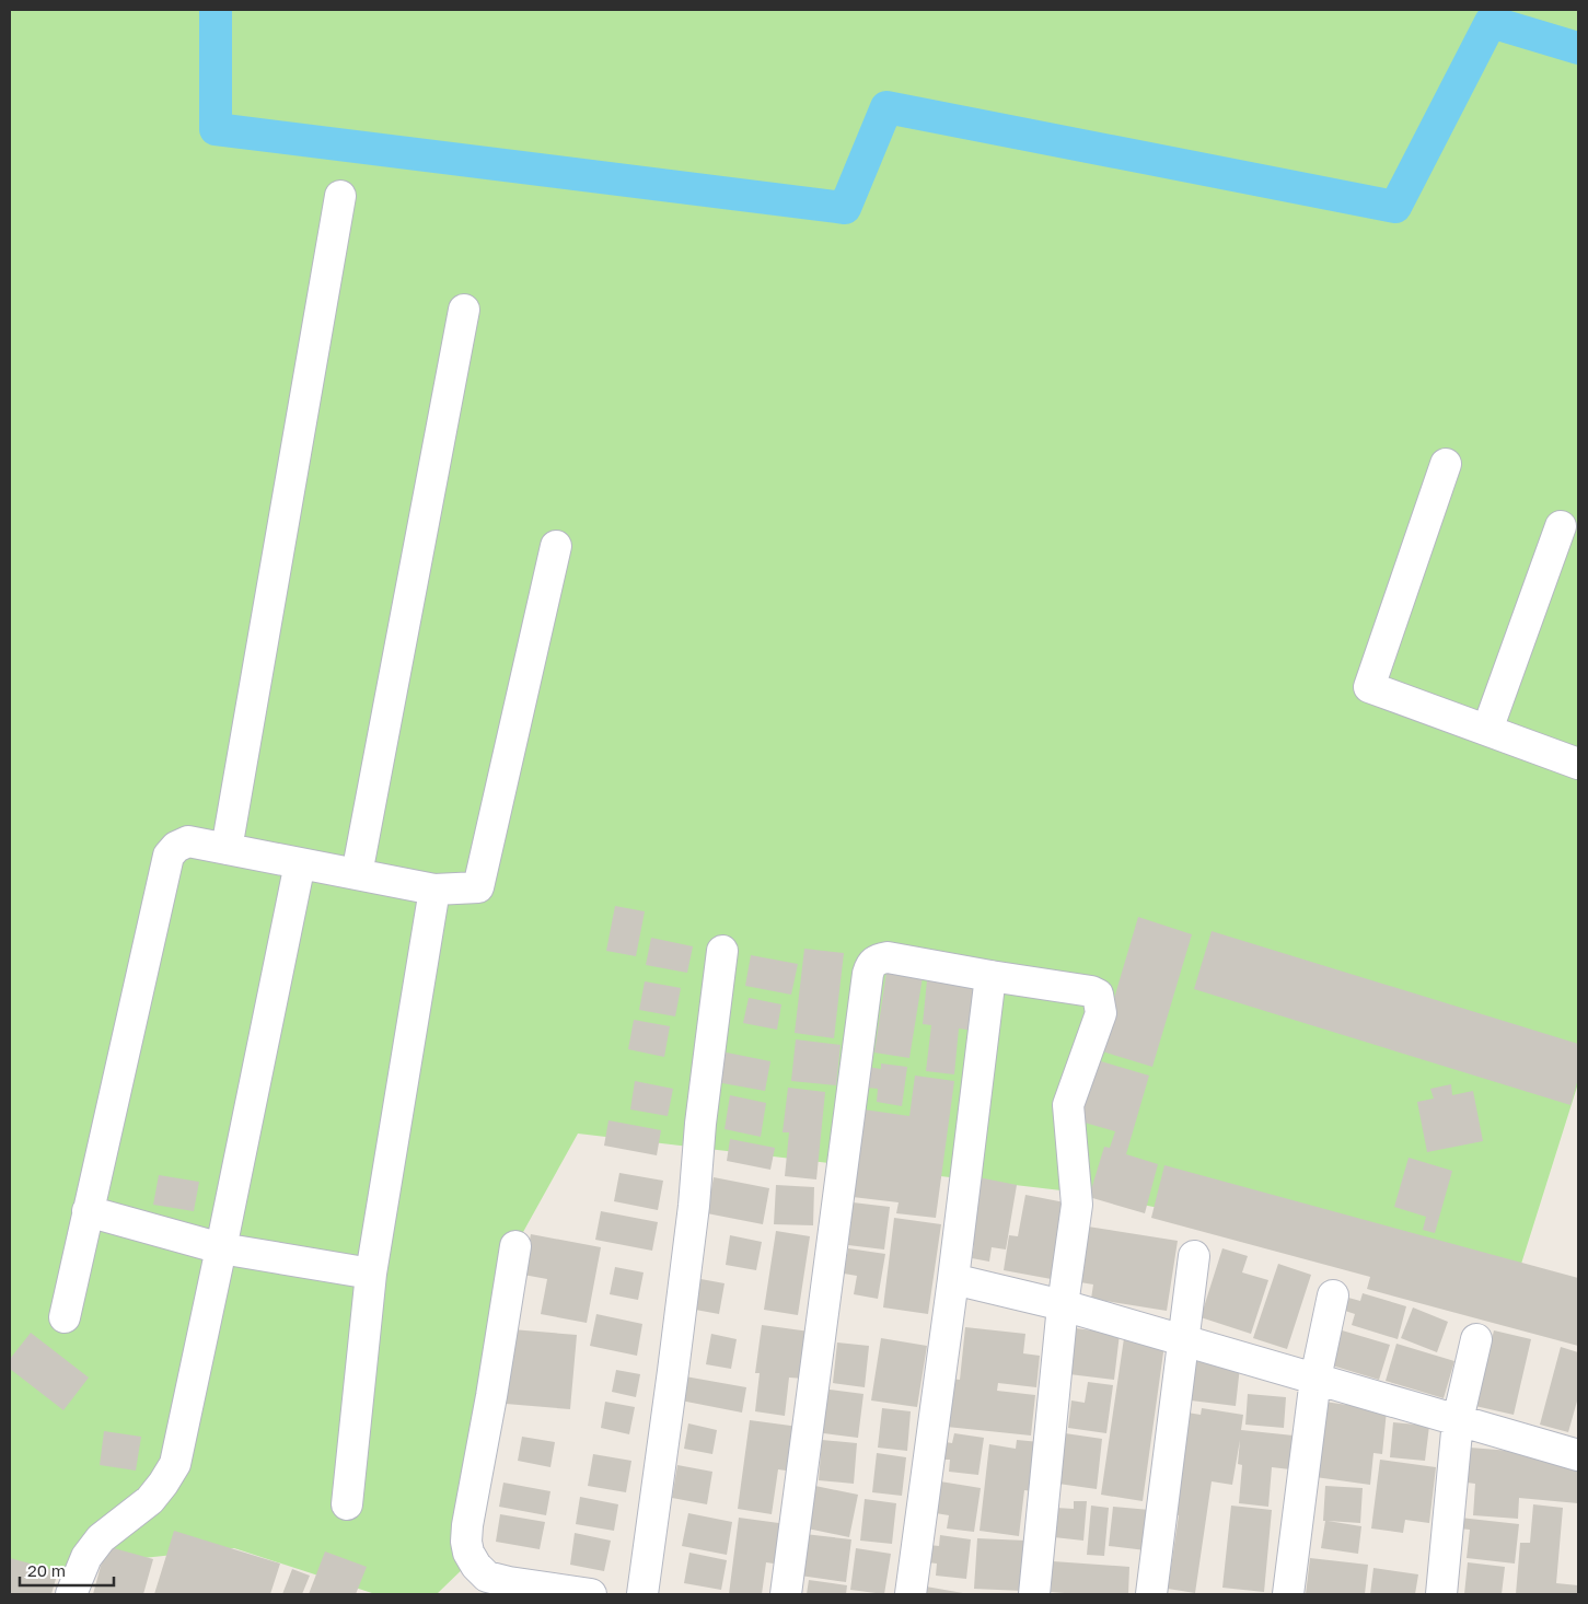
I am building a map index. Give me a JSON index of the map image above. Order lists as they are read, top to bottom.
{
  "scale_bar": "20 m"
}
